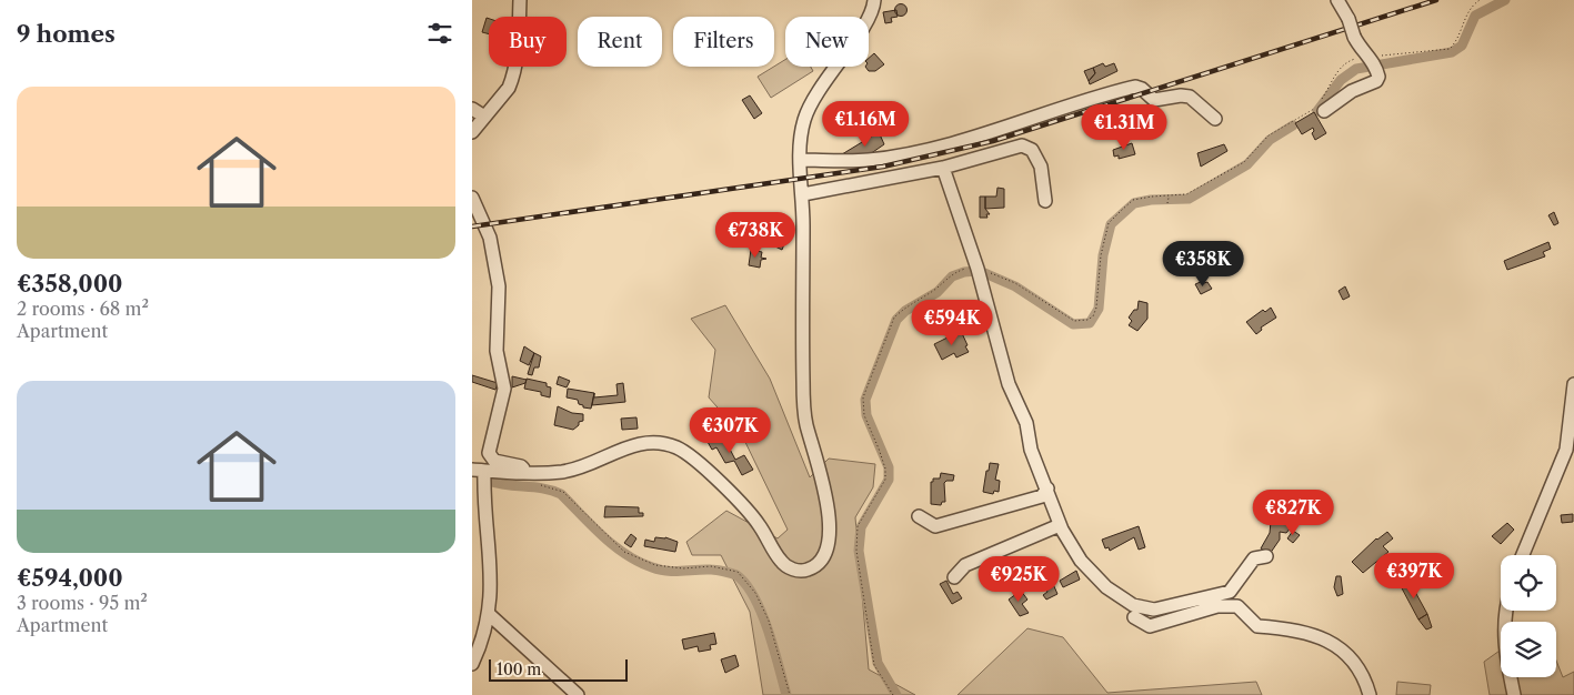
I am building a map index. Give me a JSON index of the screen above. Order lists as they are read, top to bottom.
{
  "scale_bar": "100 m",
  "page": {
    "heading": "9 homes",
    "chip": [
      "Buy",
      "Rent",
      "Filters",
      "New"
    ],
    "list": [
      {
        "name": "€358,000",
        "note": "2 rooms · 68 m² · Apartment"
      },
      {
        "name": "€594,000",
        "note": "3 rooms · 95 m² · Apartment"
      }
    ],
    "price": [
      "€1.16M",
      "€1.31M",
      "€738K",
      "€358K",
      "€594K",
      "€307K",
      "€827K",
      "€397K",
      "€925K"
    ],
    "scale": "100 m"
  }
}
